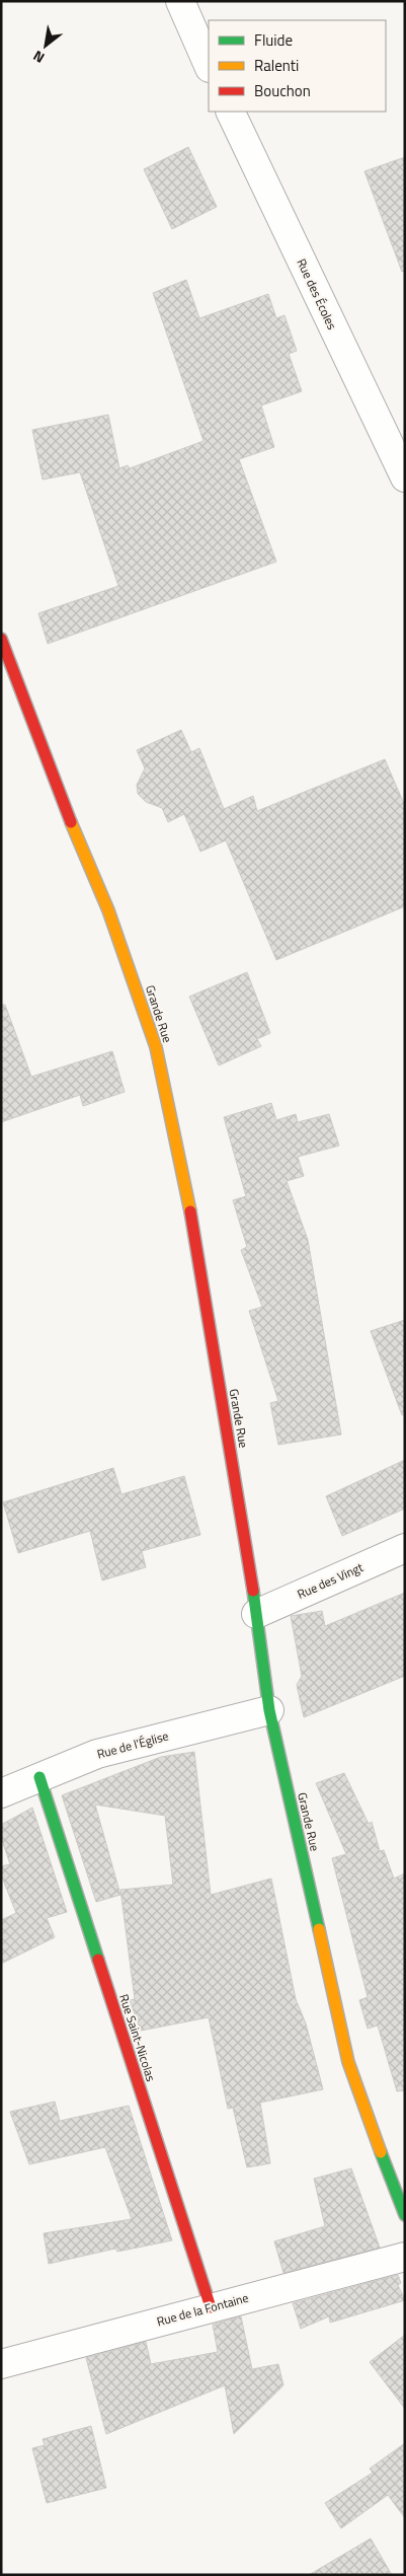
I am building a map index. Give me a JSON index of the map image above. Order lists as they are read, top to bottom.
{
  "streets": {
    "street": [
      "Rue des Écoles",
      "Grande Rue",
      "Rue des Vingt",
      "Rue de l'Église",
      "Rue Saint-Nicolas",
      "Rue de la Fontaine"
    ]
  },
  "crossings": [
    ["Grande Rue", "Rue des Vingt"],
    ["Grande Rue", "Rue de l'Église"],
    ["Rue de l'Église", "Rue Saint-Nicolas"],
    ["Rue Saint-Nicolas", "Rue de la Fontaine"]
  ],
  "legend": ["Fluide", "Ralenti", "Bouchon"],
  "north": "bottom left"
}
